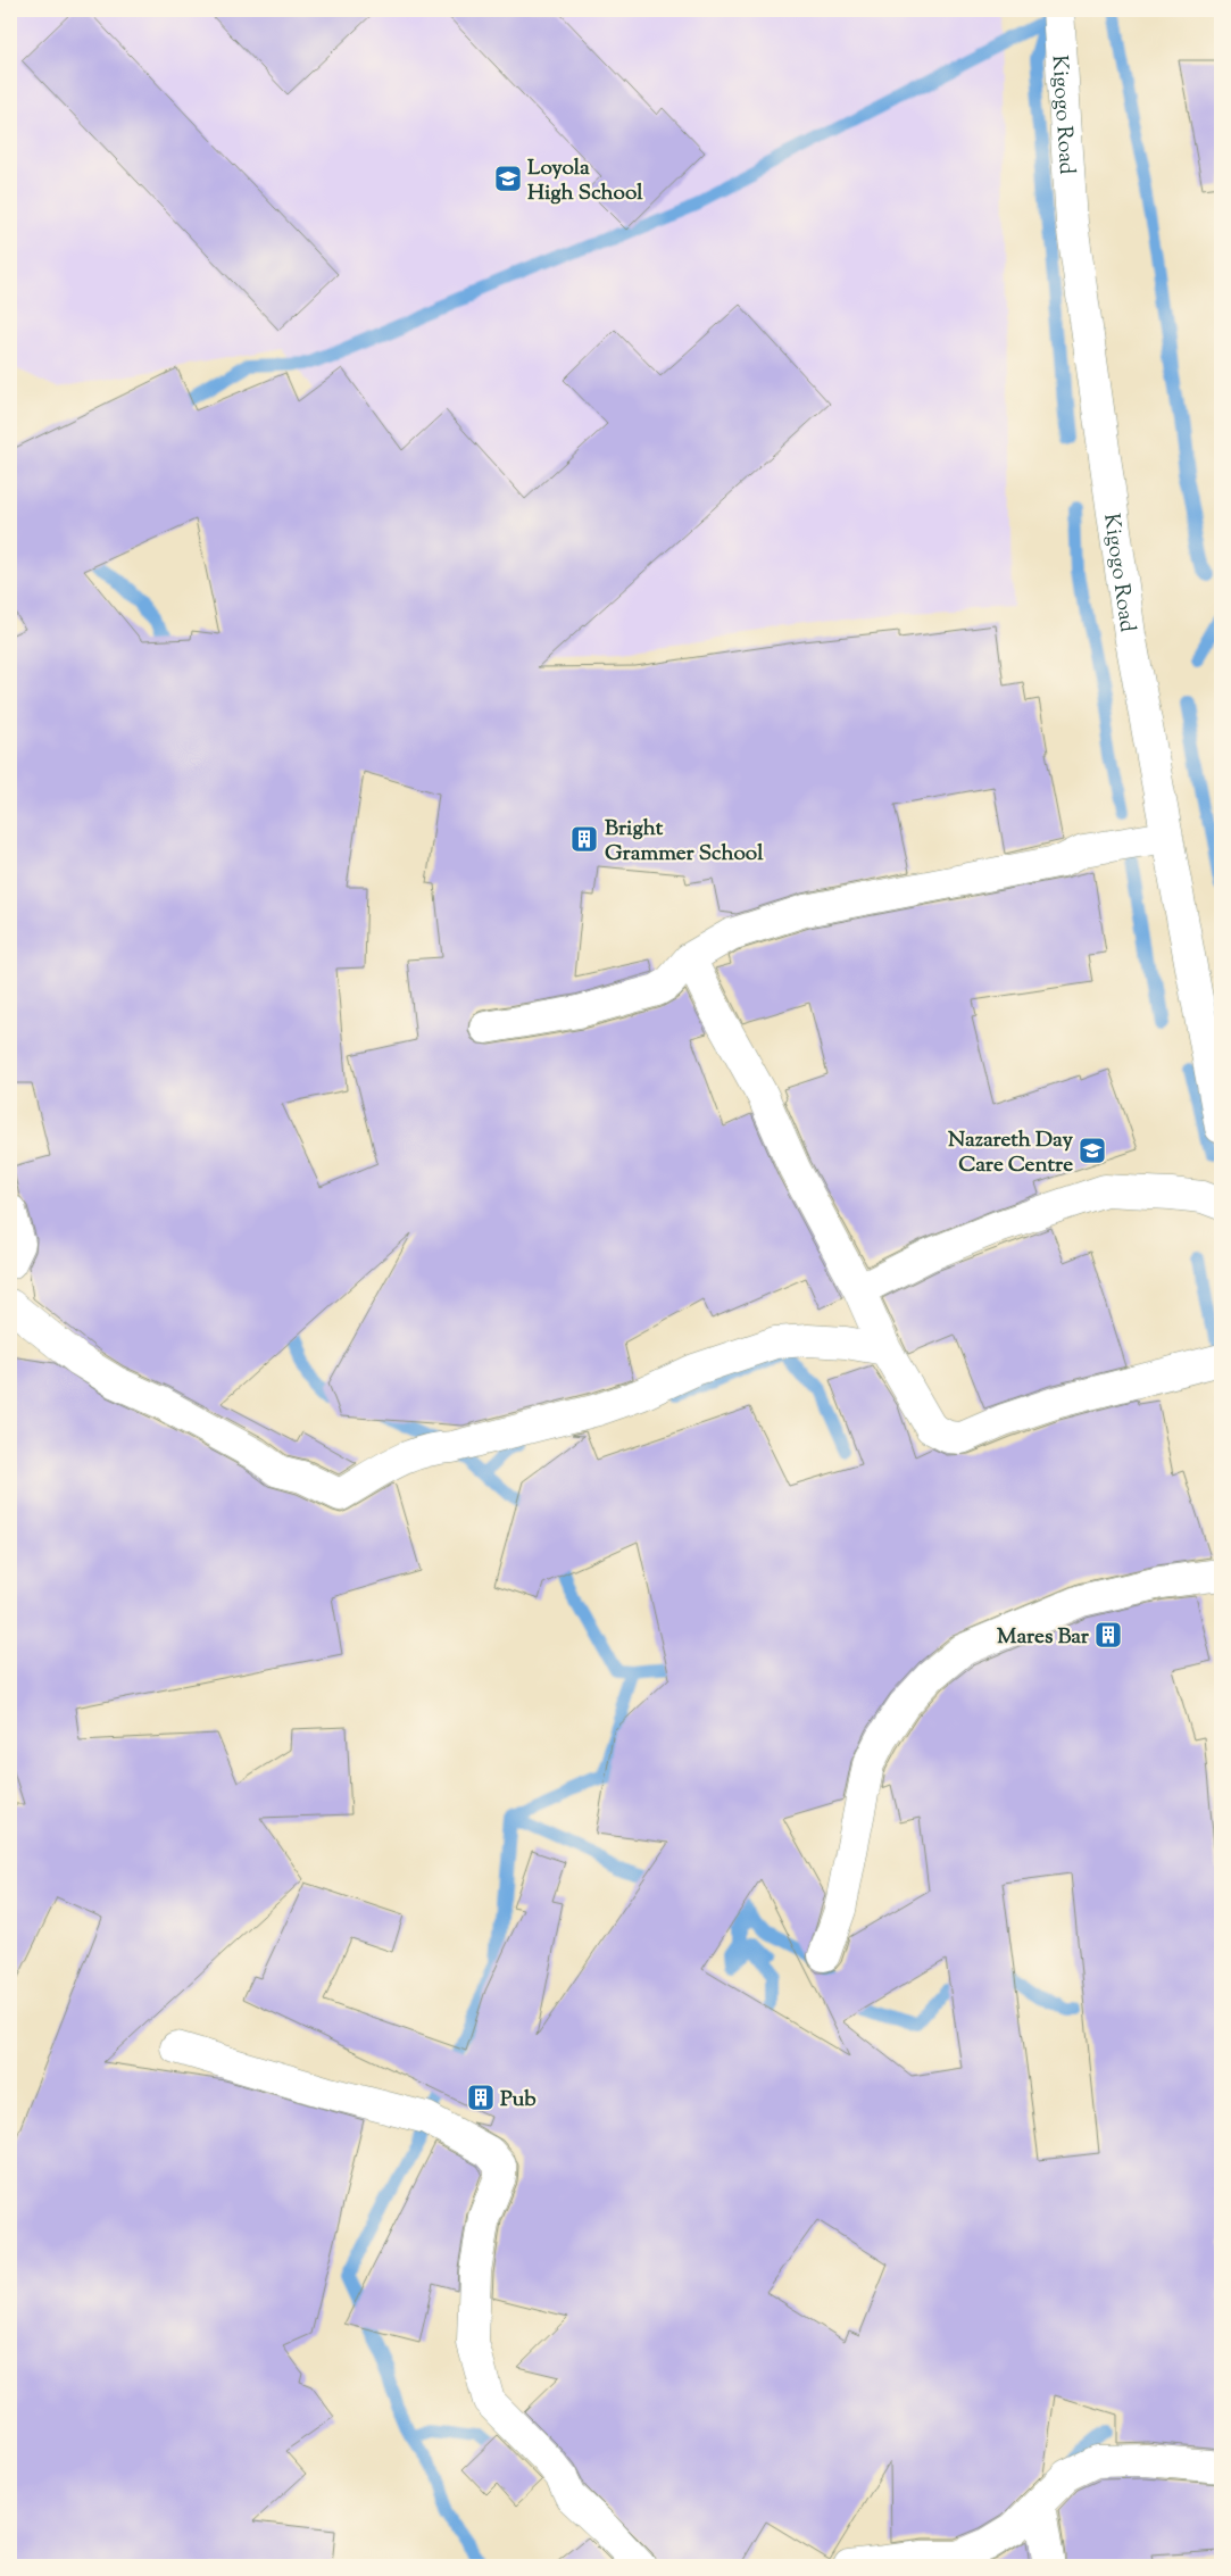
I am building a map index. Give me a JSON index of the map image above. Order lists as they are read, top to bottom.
{
  "streets": {
    "street": ["Kigogo Road"]
  },
  "places": {
    "school or university": ["Loyola High School", "Nazareth Day Care Centre"],
    "building": ["Bright Grammer School", "Mares Bar", "Pub"]
  }
}
